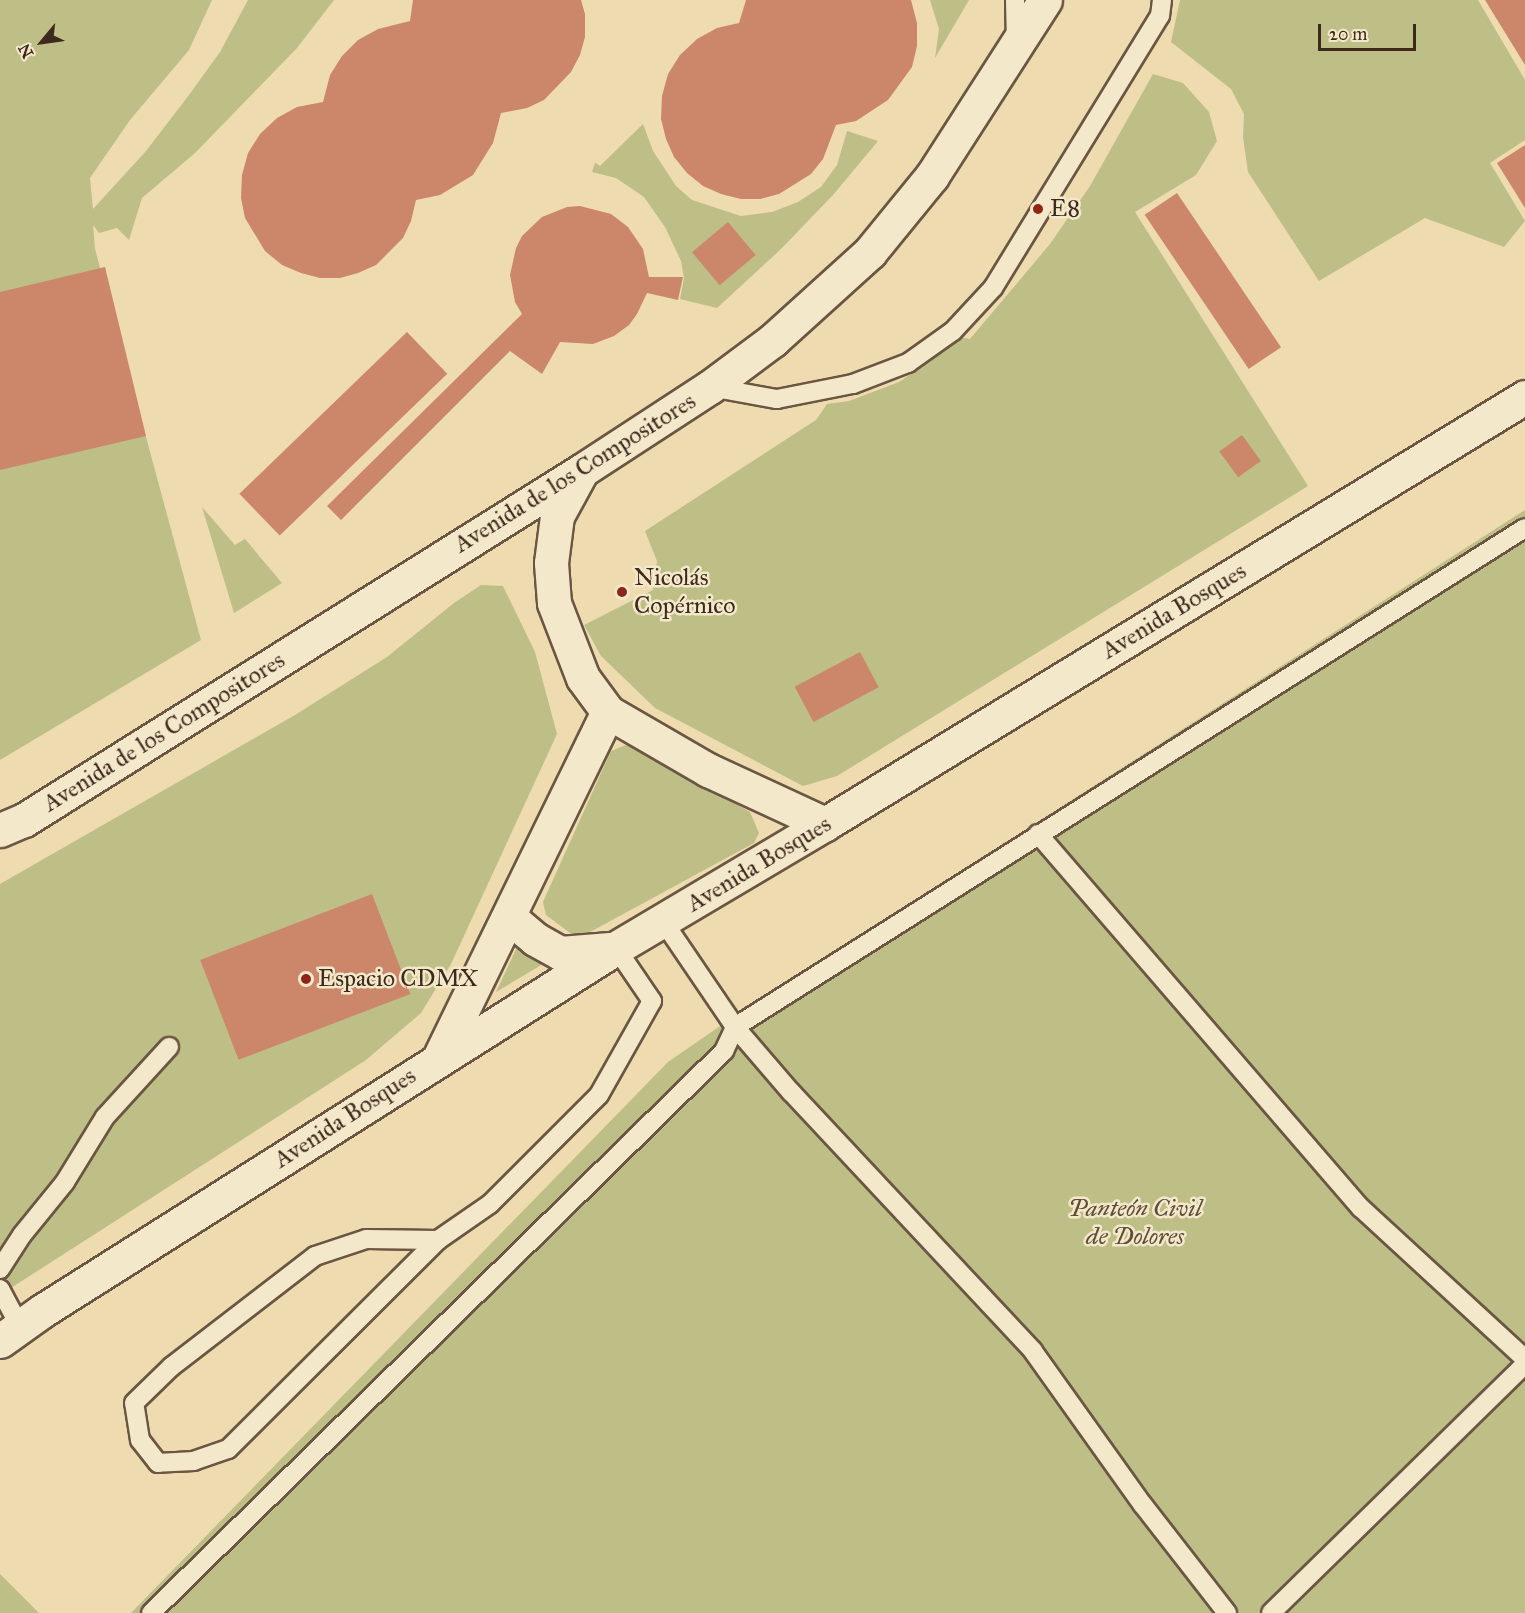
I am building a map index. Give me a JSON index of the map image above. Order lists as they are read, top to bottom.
{
  "streets": {
    "street": ["Avenida de los Compositores", "Avenida Bosques"]
  },
  "parks": ["Panteón Civil de Dolores"],
  "places": ["E8", "Nicolás Copérnico", "Espacio CDMX"],
  "scale_bar": "20 m",
  "north": "bottom left"
}
